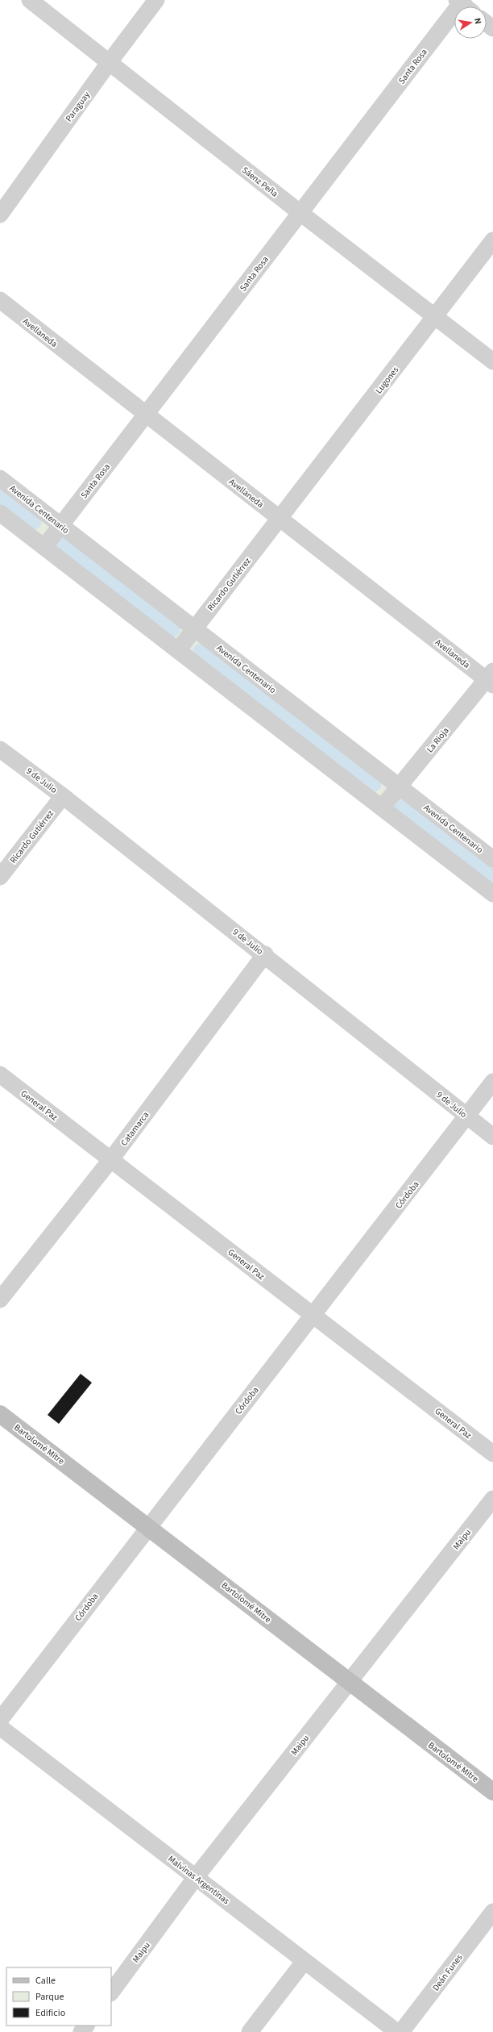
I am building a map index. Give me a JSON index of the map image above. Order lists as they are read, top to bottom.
{
  "streets": {
    "main road": ["Bartolomé Mitre"],
    "street": [
      "Santa Rosa",
      "Paraguay",
      "Sáenz Peña",
      "Avellaneda",
      "Lugones",
      "Avenida Centenario",
      "Ricardo Gutiérrez",
      "La Rioja",
      "9 de Julio",
      "General Paz",
      "Catamarca",
      "Córdoba",
      "Maipu",
      "Malvinas Argentinas",
      "Deán Funes"
    ]
  },
  "crossings": [
    ["Santa Rosa", "Sáenz Peña"],
    ["Santa Rosa", "Avellaneda"],
    ["Santa Rosa", "Avenida Centenario"],
    ["Paraguay", "Sáenz Peña"],
    ["Sáenz Peña", "Lugones"],
    ["Avellaneda", "Lugones"],
    ["Avellaneda", "Ricardo Gutiérrez"],
    ["Avellaneda", "La Rioja"],
    ["Lugones", "Ricardo Gutiérrez"],
    ["Avenida Centenario", "Ricardo Gutiérrez"],
    ["Avenida Centenario", "La Rioja"],
    ["Ricardo Gutiérrez", "9 de Julio"],
    ["9 de Julio", "Catamarca"],
    ["9 de Julio", "Córdoba"],
    ["General Paz", "Catamarca"],
    ["General Paz", "Córdoba"],
    ["Córdoba", "Bartolomé Mitre"],
    ["Bartolomé Mitre", "Maipu"],
    ["Maipu", "Malvinas Argentinas"]
  ],
  "legend": ["Calle", "Parque", "Edificio"],
  "north": "right"
}
